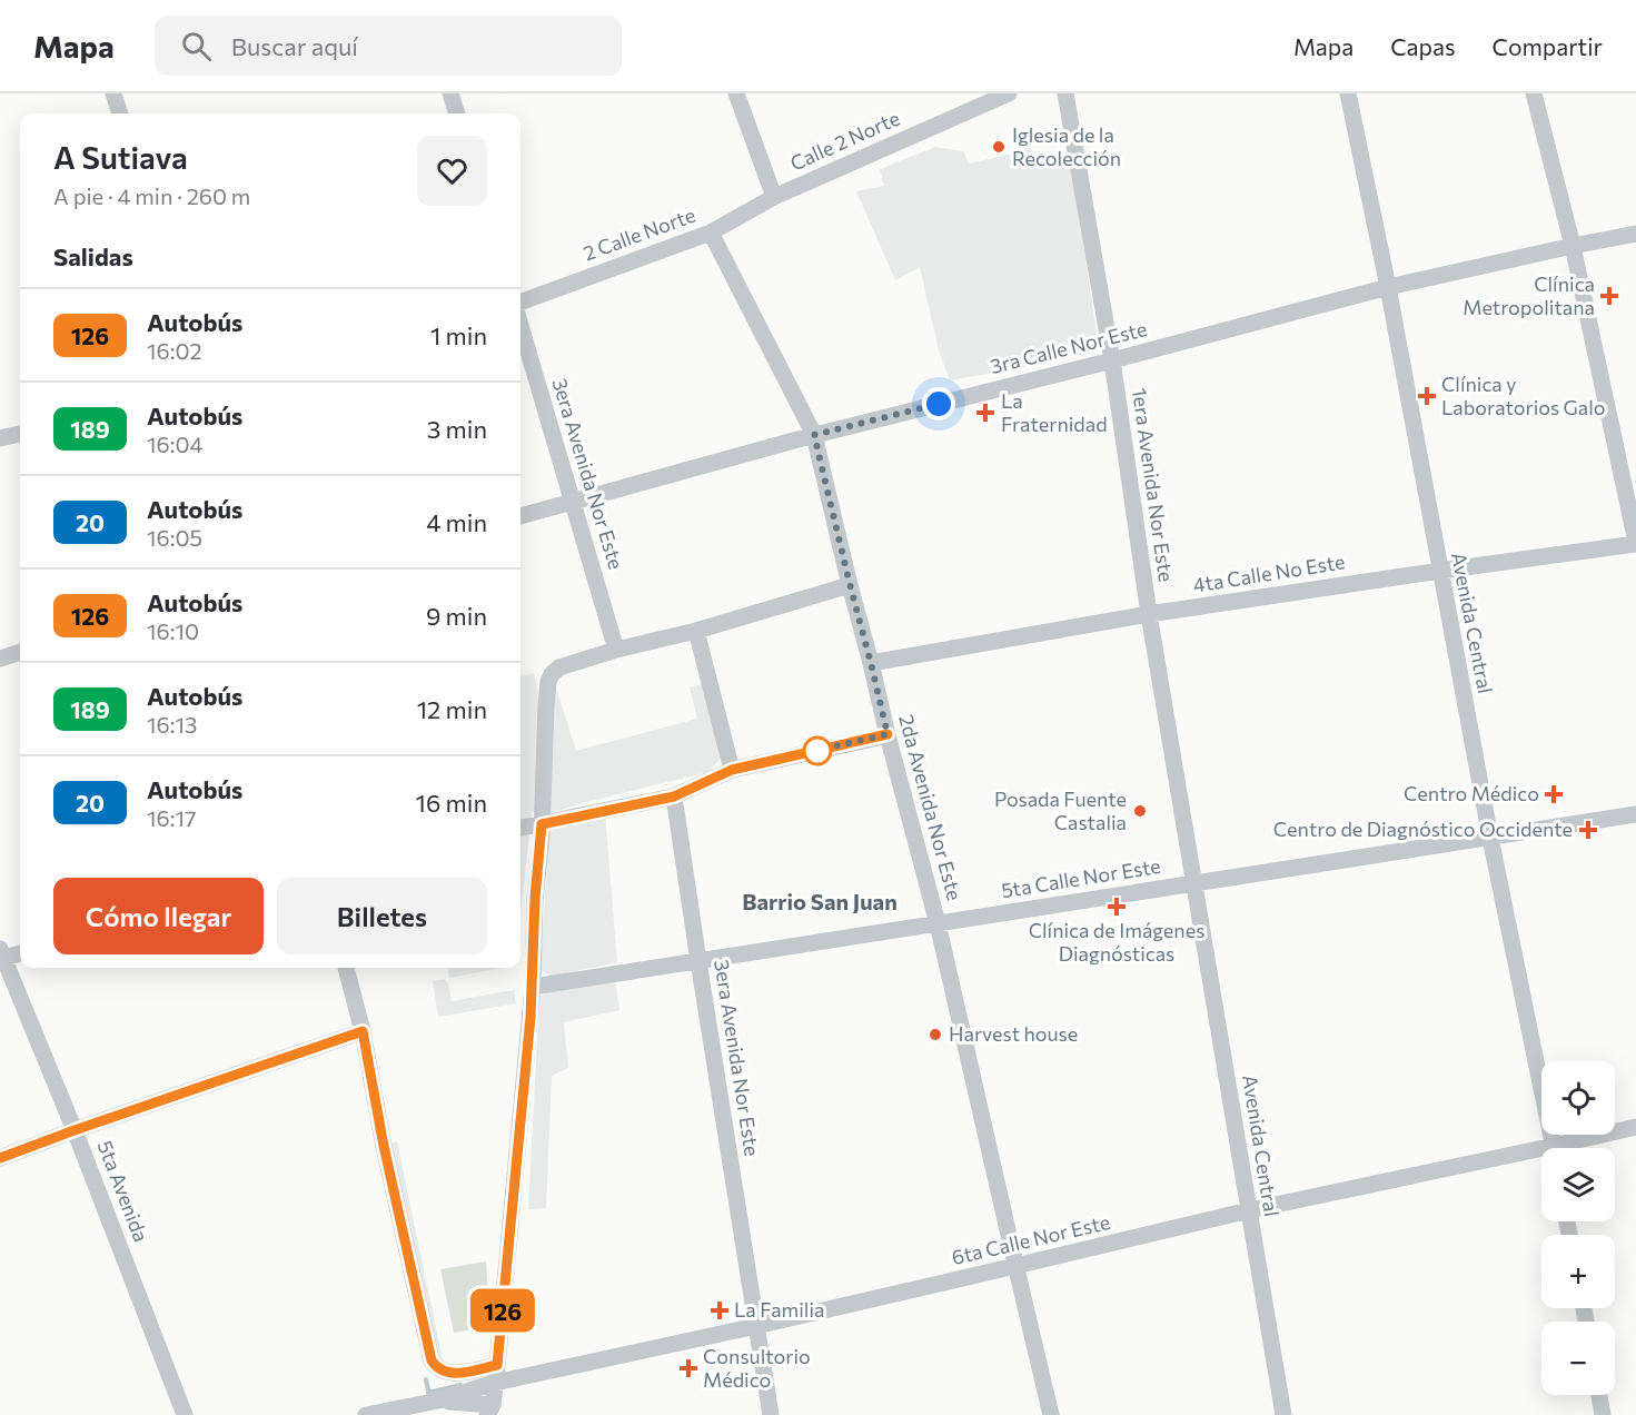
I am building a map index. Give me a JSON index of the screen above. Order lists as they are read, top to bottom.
{
  "streets": {
    "street": [
      "Calle 2 Norte",
      "2 Calle Norte",
      "3ra Calle Nor Este",
      "3era Avenida Nor Este",
      "1era Avenida Nor Este",
      "4ta Calle No Este",
      "Avenida Central",
      "2da Avenida Nor Este",
      "5ta Calle Nor Este",
      "5ta Avenida",
      "6ta Calle Nor Este"
    ]
  },
  "crossings": [
    ["Calle 2 Norte", "2 Calle Norte"],
    ["2 Calle Norte", "2da Avenida Nor Este"],
    ["3ra Calle Nor Este", "3era Avenida Nor Este"],
    ["3ra Calle Nor Este", "1era Avenida Nor Este"],
    ["3ra Calle Nor Este", "Avenida Central"],
    ["3ra Calle Nor Este", "2da Avenida Nor Este"],
    ["3era Avenida Nor Este", "5ta Calle Nor Este"],
    ["3era Avenida Nor Este", "6ta Calle Nor Este"],
    ["1era Avenida Nor Este", "4ta Calle No Este"],
    ["1era Avenida Nor Este", "Avenida Central"],
    ["1era Avenida Nor Este", "5ta Calle Nor Este"],
    ["4ta Calle No Este", "Avenida Central"],
    ["4ta Calle No Este", "2da Avenida Nor Este"],
    ["Avenida Central", "5ta Calle Nor Este"],
    ["Avenida Central", "6ta Calle Nor Este"],
    ["2da Avenida Nor Este", "5ta Calle Nor Este"],
    ["2da Avenida Nor Este", "6ta Calle Nor Este"]
  ],
  "districts": ["Barrio San Juan"],
  "places": {
    "other": ["Iglesia de la Recolección", "Posada Fuente Castalia", "Harvest house"],
    "health": [
      "Clínica Metropolitana",
      "Clínica y Laboratorios Galo",
      "La Fraternidad",
      "Centro Médico",
      "Centro de Diagnóstico Occidente",
      "Clínica de Imágenes Diagnósticas",
      "La Familia",
      "Consultorio Médico"
    ]
  },
  "lines": ["bus line 126"],
  "page": {
    "header": "Mapa",
    "search": "Buscar aquí",
    "nav": ["Mapa", "Capas", "Compartir"],
    "on_map": "126",
    "heading": [
      ["A Sutiava", "A pie · 4 min · 260 m"],
      "Salidas"
    ],
    "list": [
      {
        "mark": "126",
        "name": "Autobús",
        "note": "16:02",
        "value": "1 min"
      },
      {
        "mark": "189",
        "name": "Autobús",
        "note": "16:04",
        "value": "3 min"
      },
      {
        "mark": "20",
        "name": "Autobús",
        "note": "16:05",
        "value": "4 min"
      },
      {
        "mark": "126",
        "name": "Autobús",
        "note": "16:10",
        "value": "9 min"
      },
      {
        "mark": "189",
        "name": "Autobús",
        "note": "16:13",
        "value": "12 min"
      },
      {
        "mark": "20",
        "name": "Autobús",
        "note": "16:17",
        "value": "16 min"
      }
    ],
    "buttons": ["Cómo llegar", "Billetes"],
    "map_buttons": ["+", "−"]
  }
}
